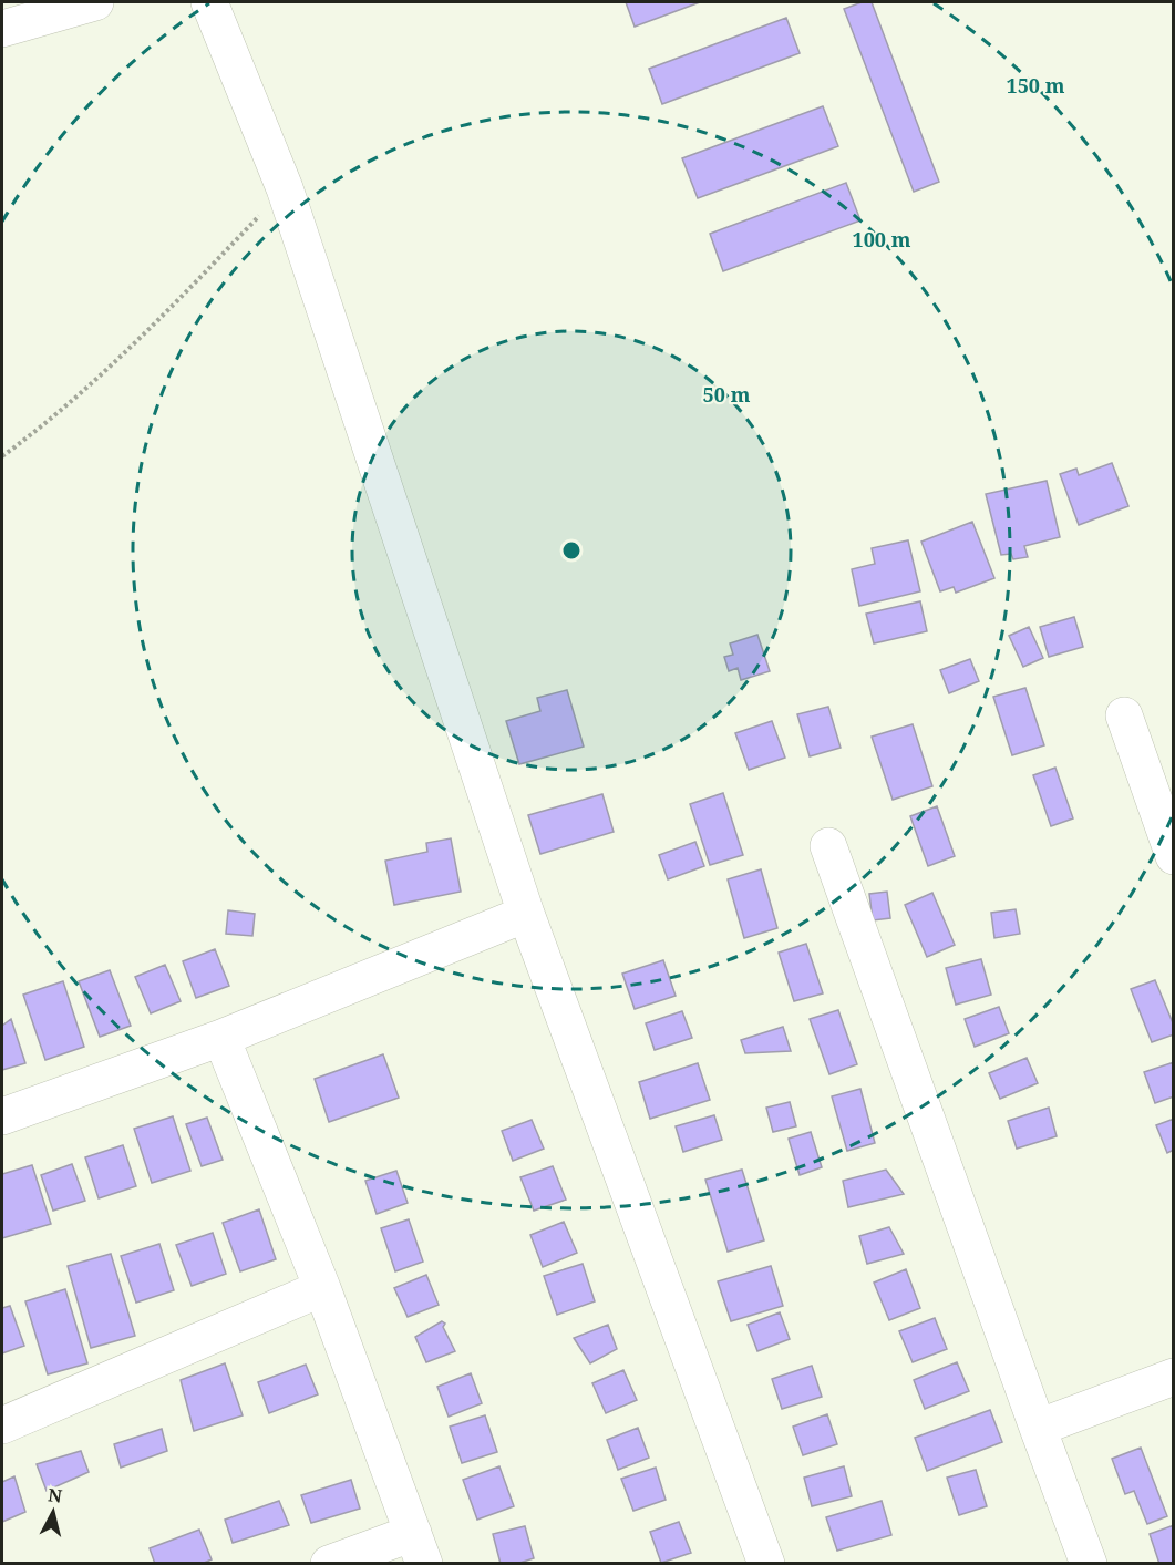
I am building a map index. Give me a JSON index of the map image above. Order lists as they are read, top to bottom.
{
  "north": "top",
  "rings": ["150 m", "100 m", "50 m"]
}
